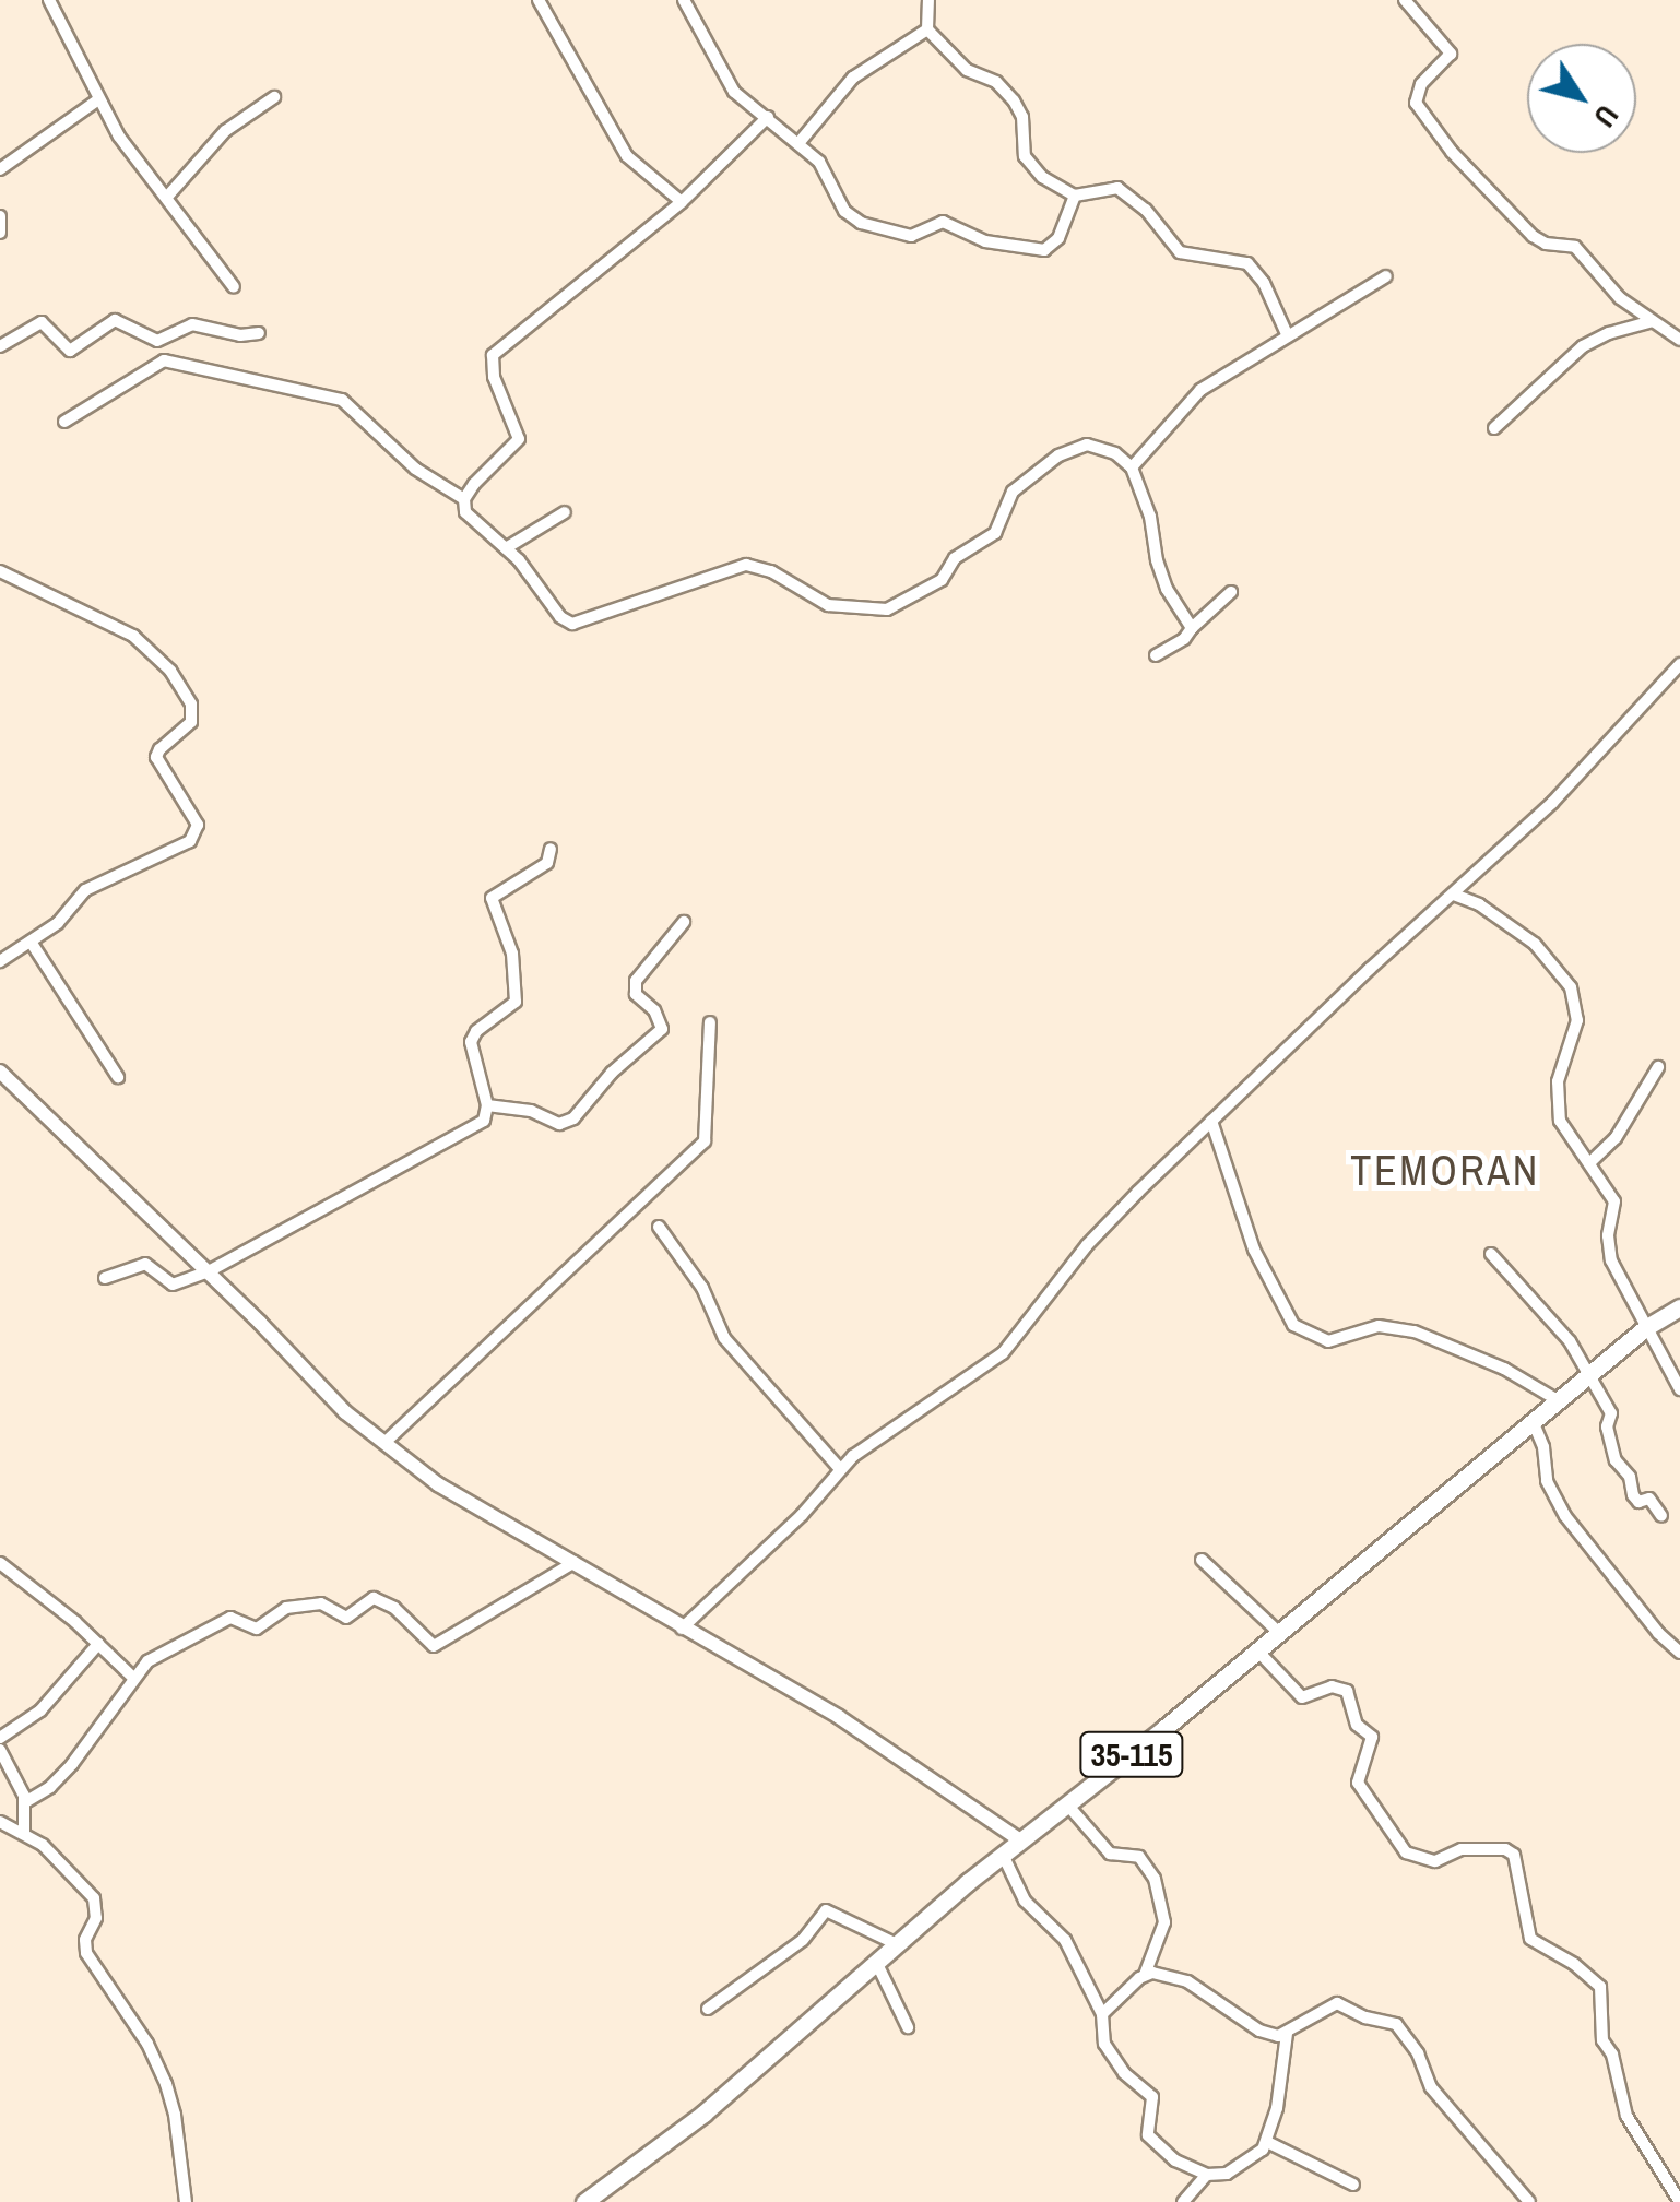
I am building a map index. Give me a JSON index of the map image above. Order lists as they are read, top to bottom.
{
  "streets": {
    "main road": ["35-115"]
  },
  "districts": ["TEMORAN"],
  "north": "bottom right"
}
